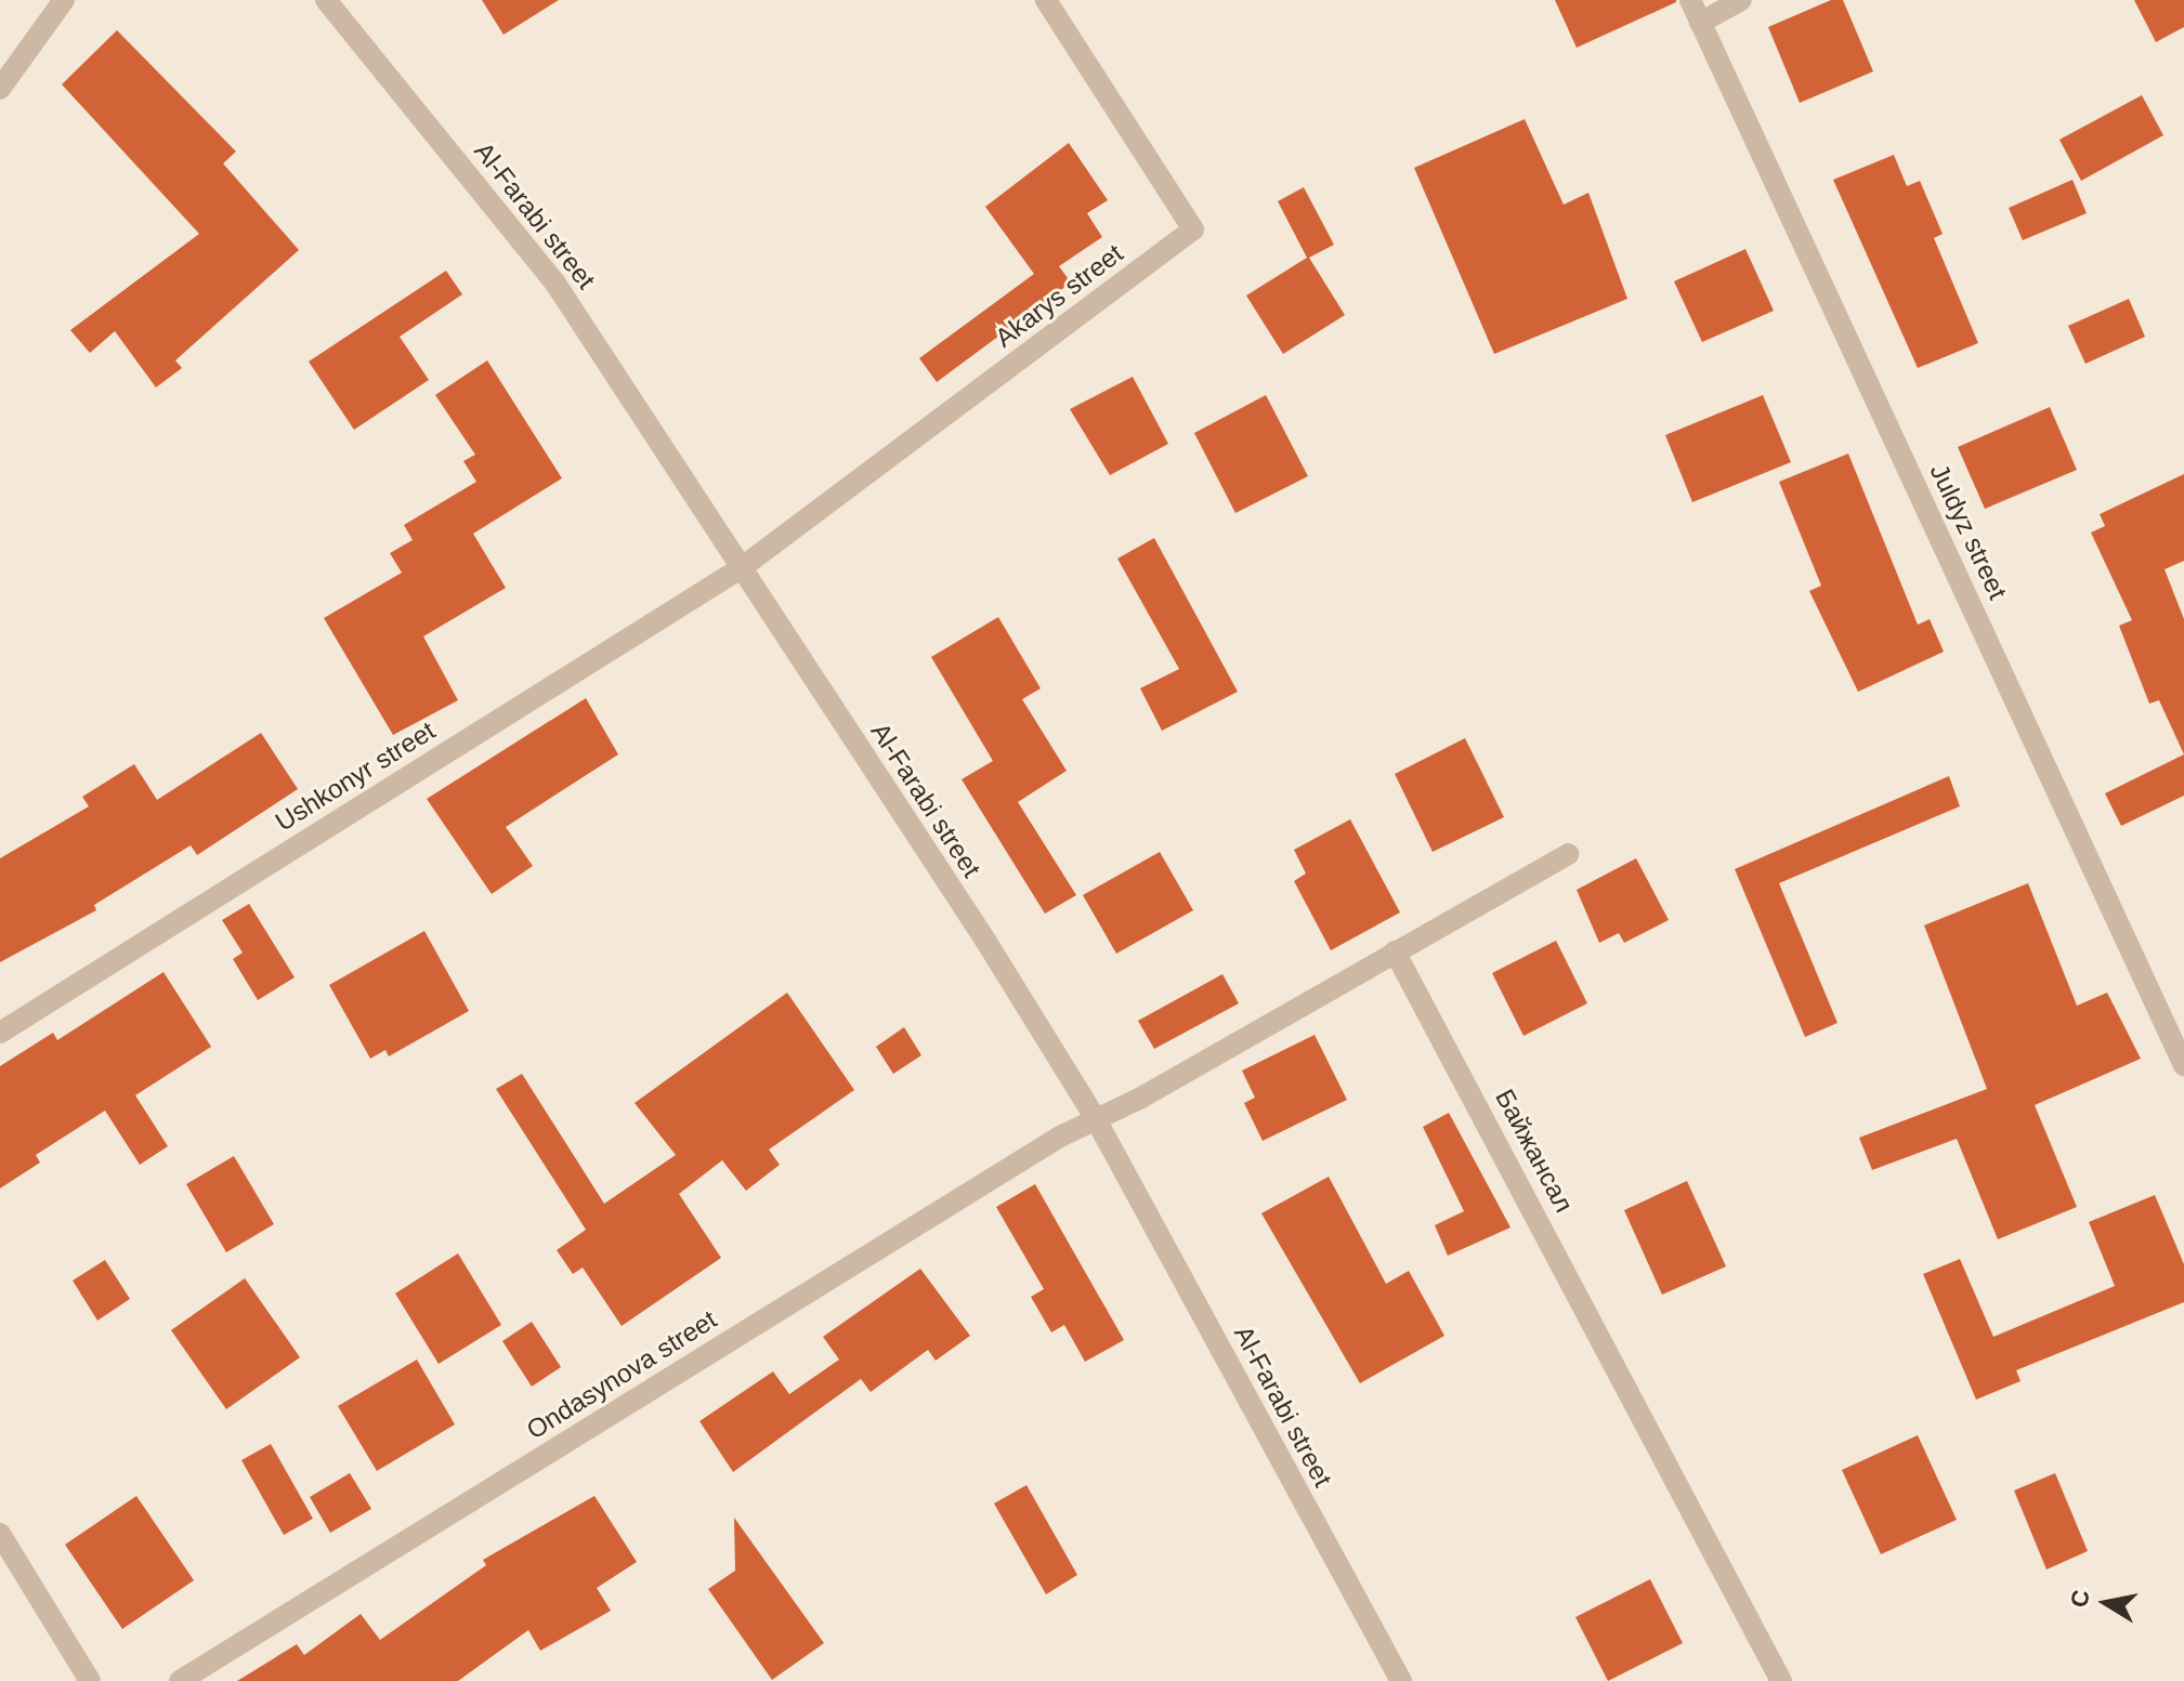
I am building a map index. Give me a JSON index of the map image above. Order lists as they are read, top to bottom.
{
  "streets": {
    "street": [
      "Al-Farabi street",
      "Akarys street",
      "Juldyz street",
      "Ushkonyr street",
      "Байжансал",
      "Ondasynova street"
    ]
  },
  "crossings": [
    ["Al-Farabi street", "Akarys street"],
    ["Al-Farabi street", "Ushkonyr street"],
    ["Al-Farabi street", "Ondasynova street"],
    ["Akarys street", "Ushkonyr street"]
  ],
  "north": "left"
}
